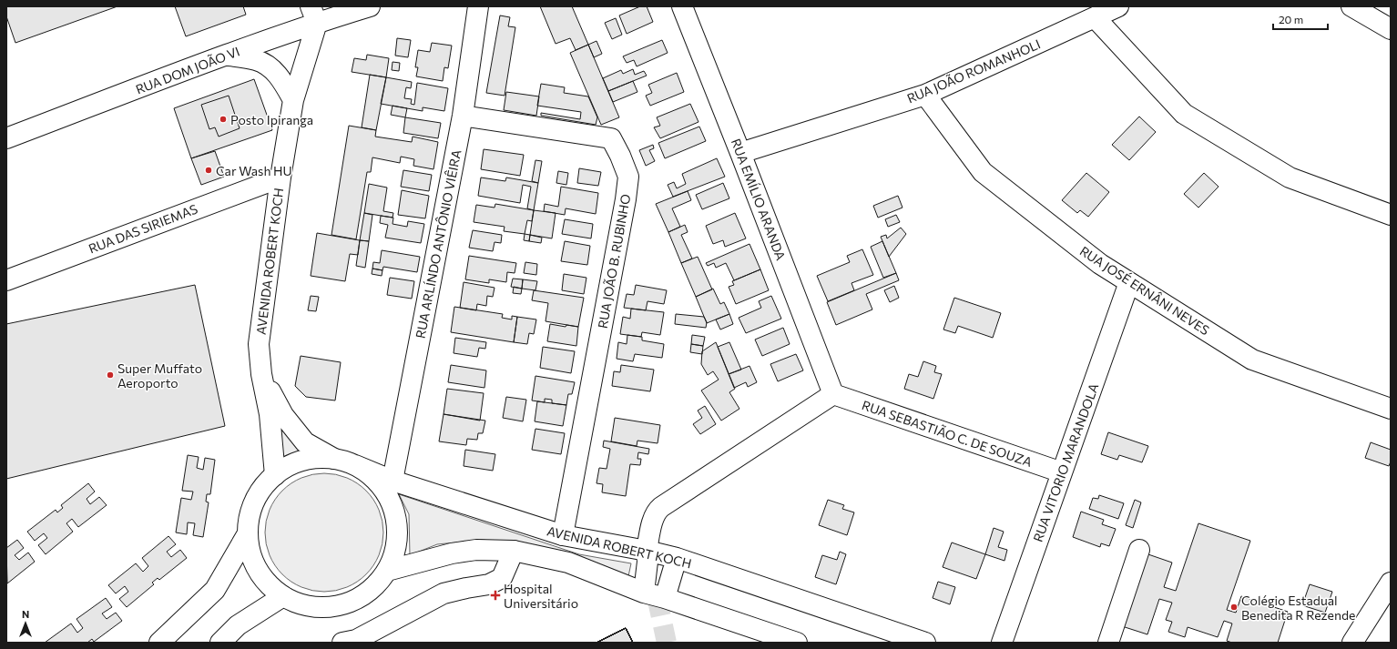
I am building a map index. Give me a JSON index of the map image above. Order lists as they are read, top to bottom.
{
  "streets": {
    "street": [
      "RUA DOM JOÃO VI",
      "RUA JOÃO ROMANHOLI",
      "RUA EMÍLIO ARANDA",
      "RUA DAS SIRIEMAS",
      "RUA ARLÍNDO ANTÔNIO VIÊIRA",
      "AVENIDA ROBERT KOCH",
      "RUA JOÃO B. RUBINHO",
      "RUA JOSÉ ERNÂNI NEVES",
      "RUA SEBASTIÃO C. DE SOUZA",
      "RUA VITORIO MARANDOLA"
    ]
  },
  "crossings": [
    ["RUA DOM JOÃO VI", "AVENIDA ROBERT KOCH"],
    ["RUA JOÃO ROMANHOLI", "RUA EMÍLIO ARANDA"],
    ["RUA JOÃO ROMANHOLI", "RUA JOSÉ ERNÂNI NEVES"],
    ["RUA EMÍLIO ARANDA", "RUA SEBASTIÃO C. DE SOUZA"],
    ["RUA DAS SIRIEMAS", "AVENIDA ROBERT KOCH"],
    ["RUA ARLÍNDO ANTÔNIO VIÊIRA", "AVENIDA ROBERT KOCH"],
    ["RUA ARLÍNDO ANTÔNIO VIÊIRA", "RUA JOÃO B. RUBINHO"],
    ["AVENIDA ROBERT KOCH", "RUA JOÃO B. RUBINHO"],
    ["RUA JOSÉ ERNÂNI NEVES", "RUA VITORIO MARANDOLA"],
    ["RUA SEBASTIÃO C. DE SOUZA", "RUA VITORIO MARANDOLA"]
  ],
  "places": {
    "other": [
      "Posto Ipiranga",
      "Car Wash HU",
      "Super Muffato Aeroporto",
      "Colégio Estadual Benedita R Rezende"
    ],
    "health": ["Hospital Universitário"]
  },
  "scale_bar": "20 m",
  "north": "top"
}
